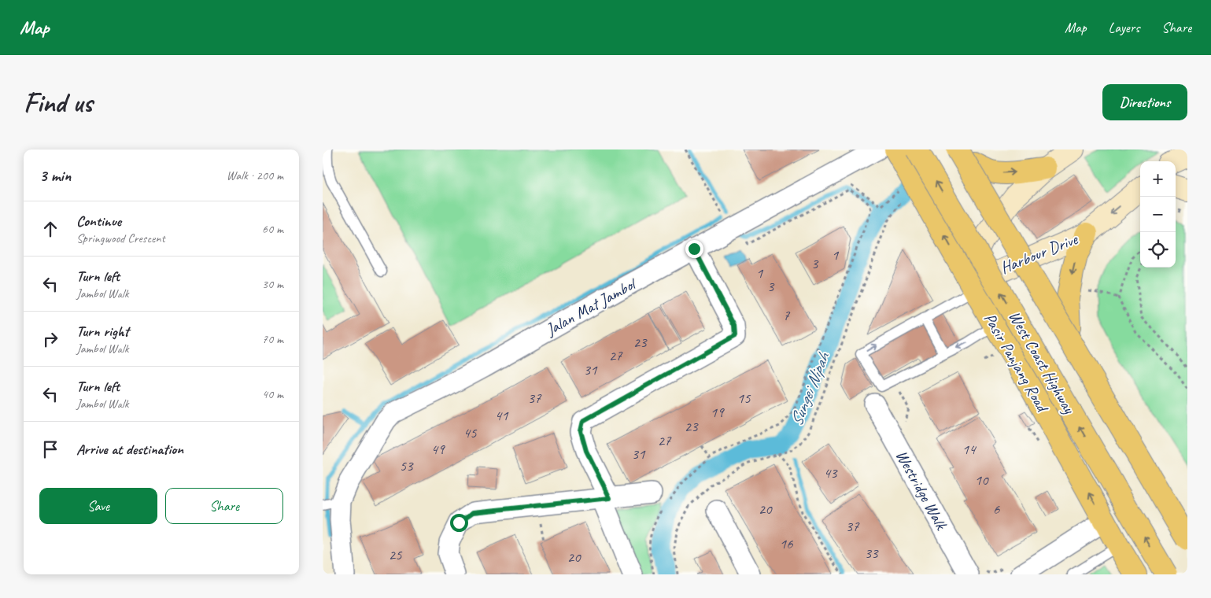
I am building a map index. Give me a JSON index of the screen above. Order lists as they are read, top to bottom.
{
  "streets": {
    "main road": ["Harbour Drive", "Pasir Panjang Road", "West Coast Highway"],
    "street": ["Jalan Mat Jambol", "Westridge Walk"]
  },
  "crossings": [
    ["Harbour Drive", "Pasir Panjang Road"]
  ],
  "water": ["Sungei Nipah"],
  "house_numbers": [
    "1",
    "3",
    "1",
    "3",
    "7",
    "23",
    "27",
    "31",
    "37",
    "15",
    "19",
    "41",
    "23",
    "45",
    "27",
    "49",
    "14",
    "31",
    "53",
    "43",
    "10",
    "20",
    "6",
    "37",
    "16",
    "33",
    "25",
    "20"
  ],
  "page": {
    "header": "Map",
    "nav": ["Map", "Layers", "Share"],
    "buttons": [
      "Directions",
      ["Save", "Share"]
    ],
    "title": "Find us",
    "heading": ["3 min", "Walk · 200 m"],
    "map_buttons": ["+", "−"],
    "list": [
      ["Continue", "Springwood Crescent", "60 m"],
      ["Turn left", "Jambol Walk", "30 m"],
      ["Turn right", "Jambol Walk", "70 m"],
      ["Turn left", "Jambol Walk", "40 m"],
      "Arrive at destination"
    ]
  }
}
